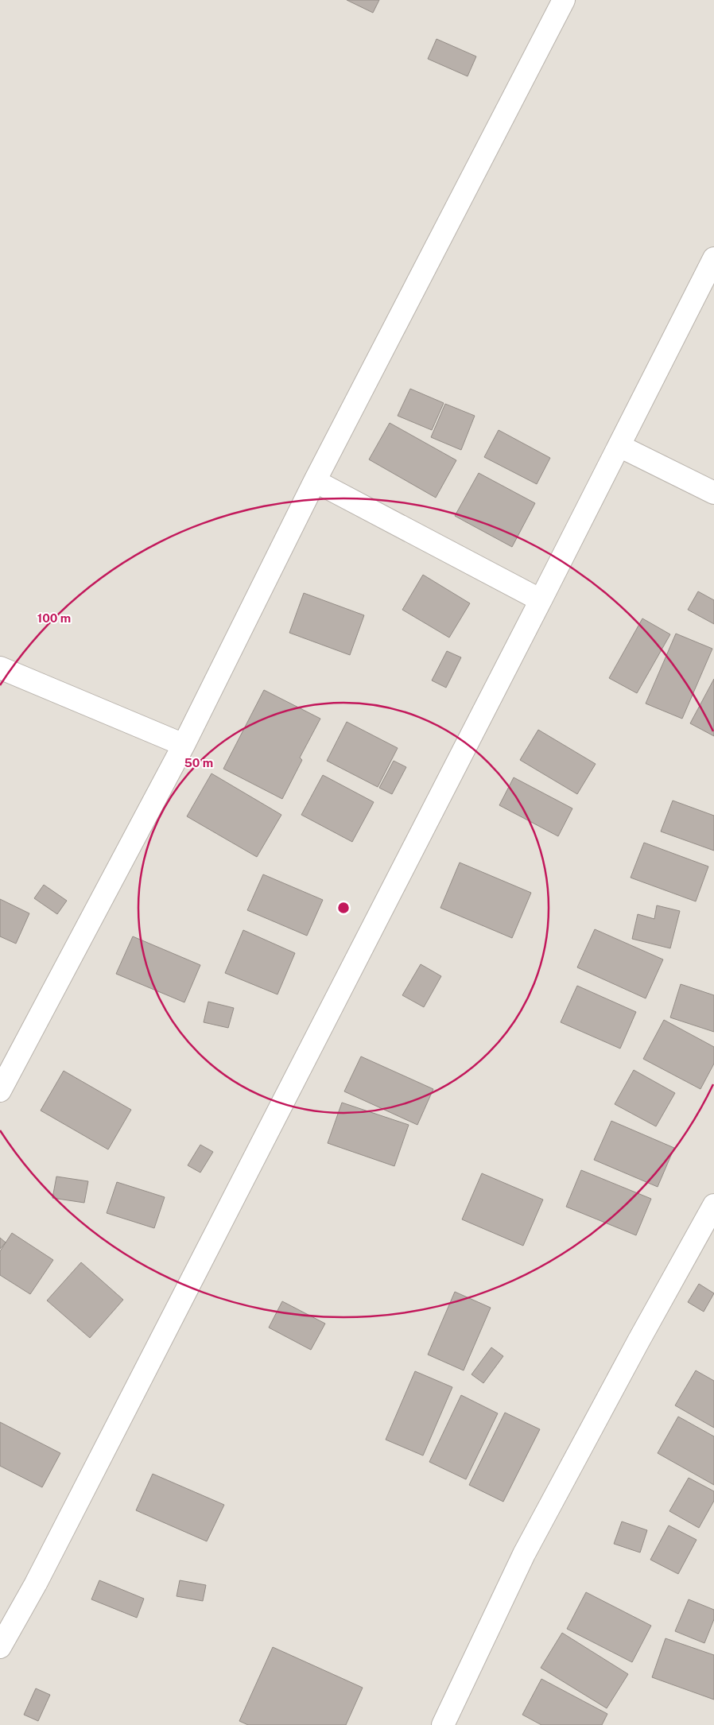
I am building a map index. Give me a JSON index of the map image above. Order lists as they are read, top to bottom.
{
  "rings": ["100 m", "50 m"]
}
